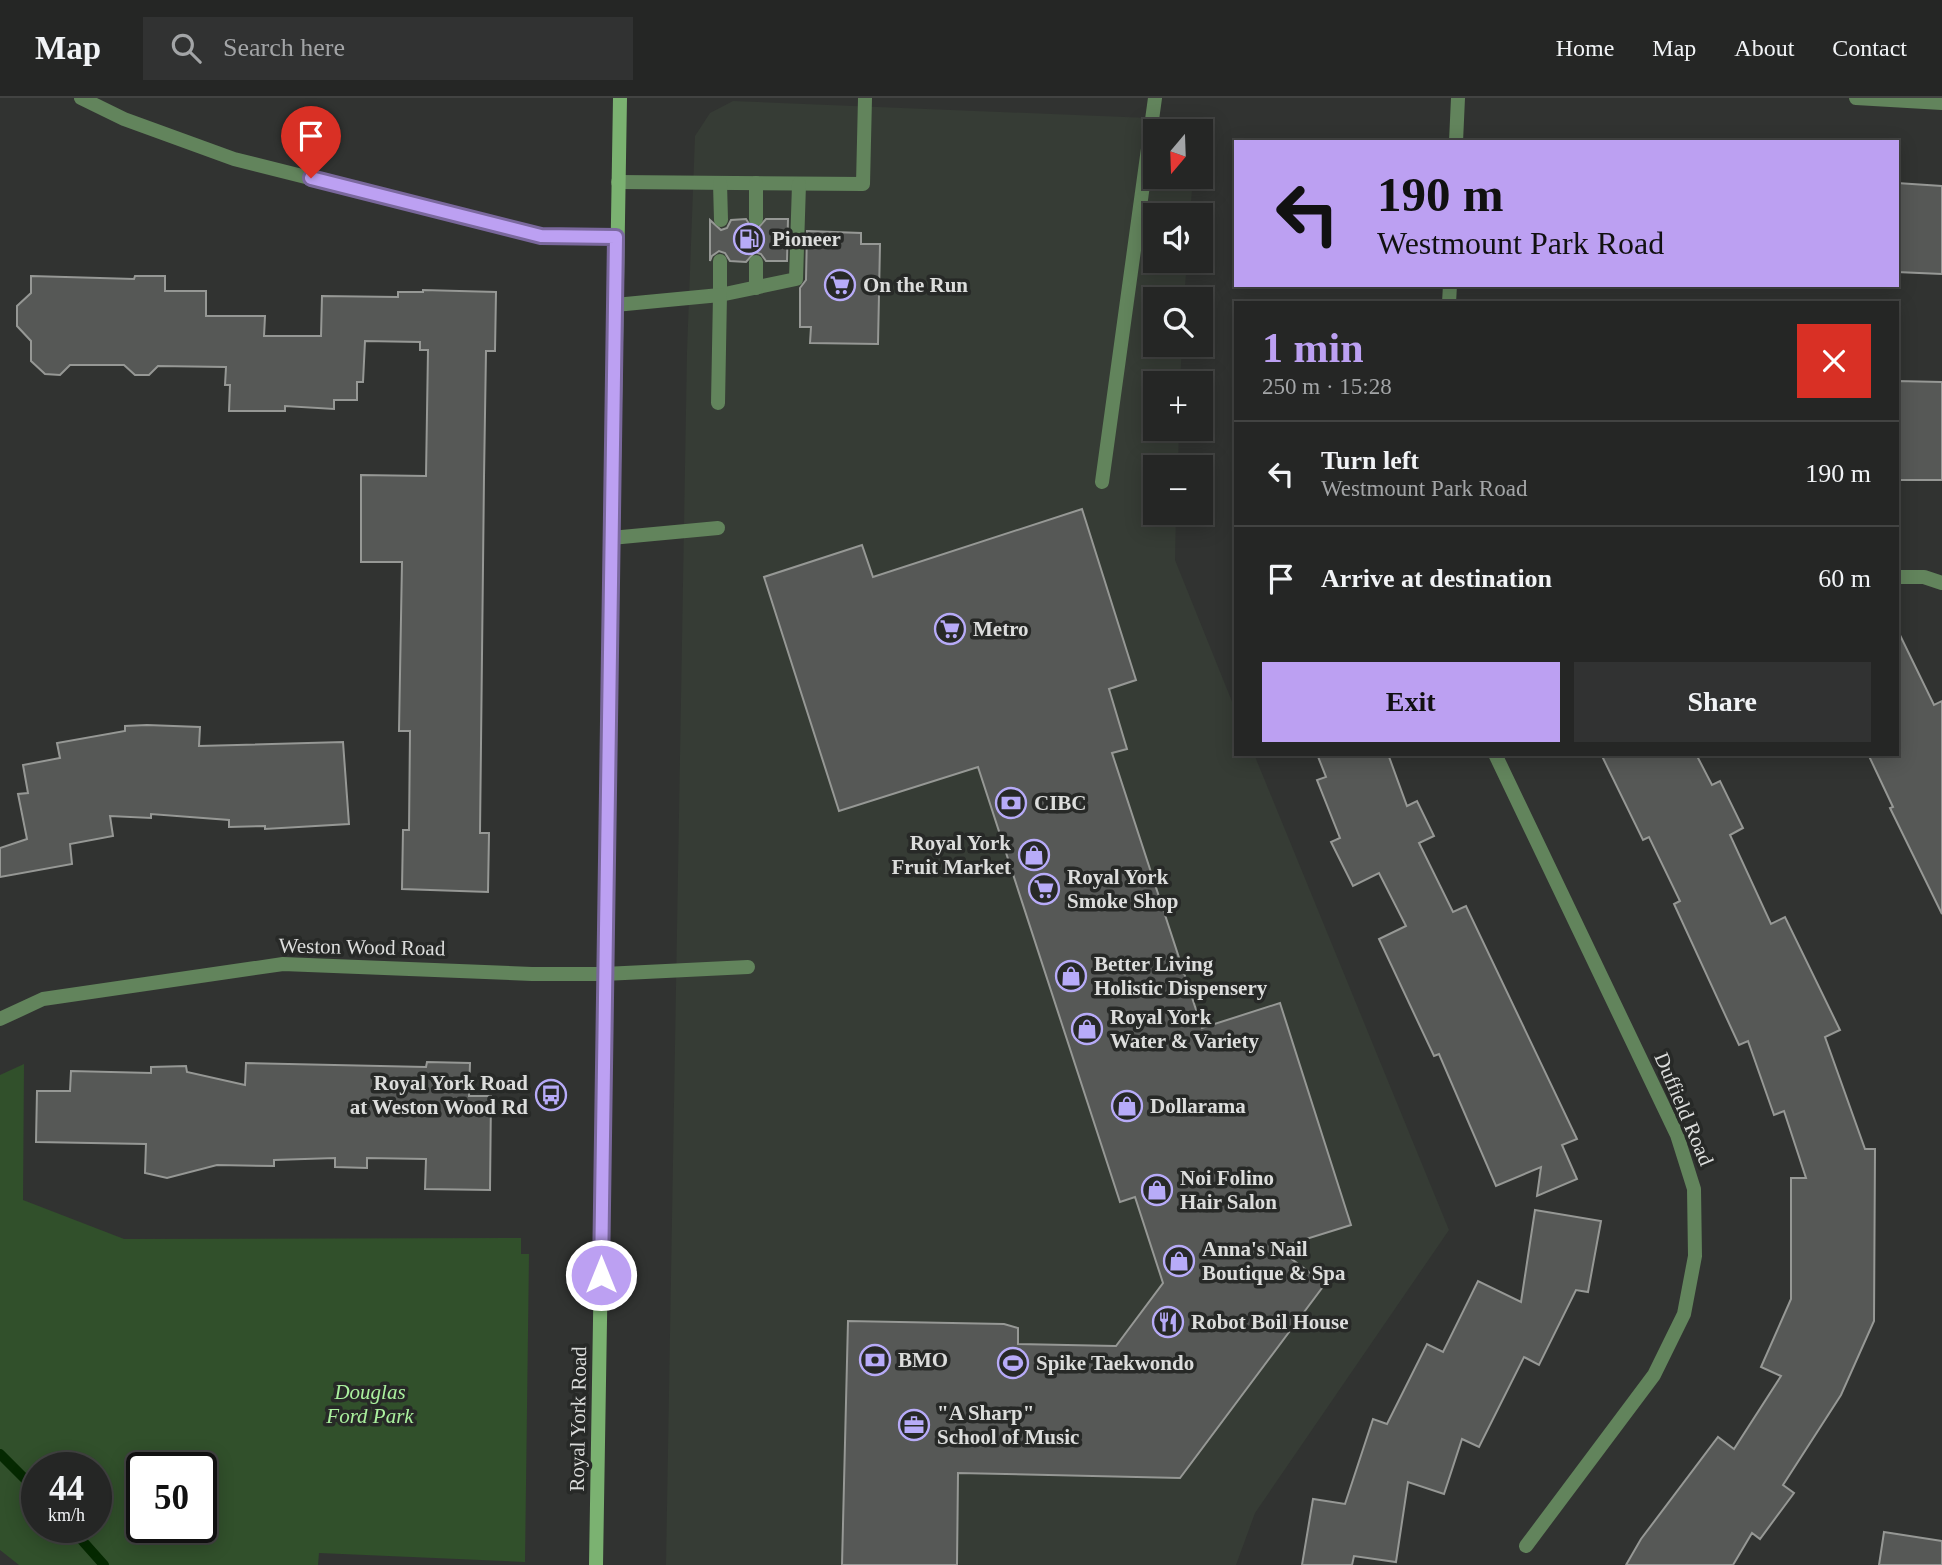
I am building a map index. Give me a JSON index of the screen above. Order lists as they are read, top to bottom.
{
  "streets": {
    "main road": ["Royal York Road"],
    "street": ["Weston Wood Road", "Duffield Road"]
  },
  "crossings": [
    ["Weston Wood Road", "Royal York Road"]
  ],
  "parks": ["Douglas Ford Park"],
  "places": {
    "fuel station": ["Pioneer"],
    "supermarket": ["On the Run", "Metro", "Royal York Smoke Shop"],
    "bank": ["CIBC", "BMO"],
    "shop": [
      "Royal York Fruit Market",
      "Better Living Holistic Dispensery",
      "Royal York Water & Variety",
      "Dollarama",
      "Noi Folino Hair Salon",
      "Anna's Nail Boutique & Spa"
    ],
    "bus stop": ["Royal York Road at Weston Wood Rd"],
    "restaurant": ["Robot Boil House"],
    "sports": ["Spike Taekwondo"],
    "office": ["\"A Sharp\" School of Music"]
  },
  "north": "bottom",
  "page": {
    "header": "Map",
    "search": "Search here",
    "nav": [
      "Home",
      "Map",
      "About",
      "Contact"
    ],
    "map_buttons": ["+", "−"],
    "turn": ["190 m", "Westmount Park Road"],
    "heading": ["1 min", "250 m · 15:28"],
    "list": [
      {
        "name": "Turn left",
        "note": "Westmount Park Road",
        "value": "190 m"
      },
      {
        "name": "Arrive at destination",
        "value": "60 m"
      }
    ],
    "buttons": ["Exit", "Share"],
    "speed": "44 km/h",
    "limit": "50"
  }
}
